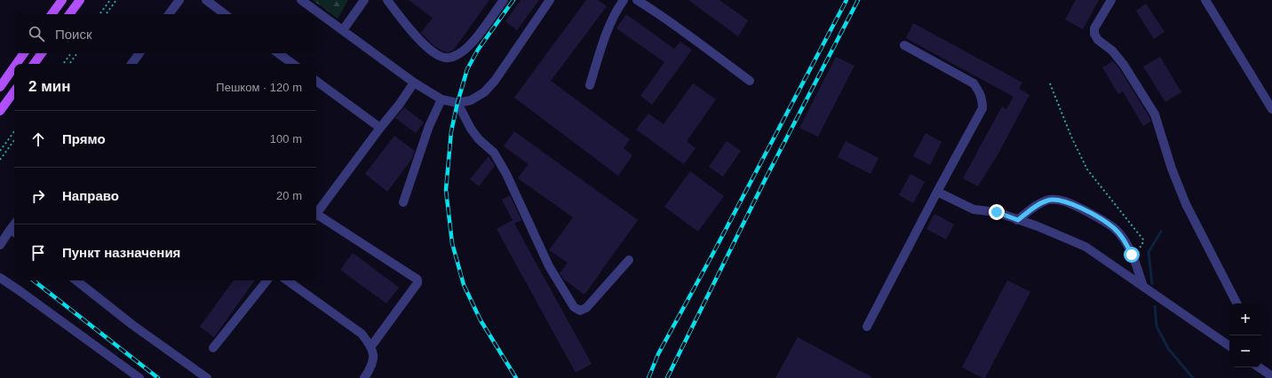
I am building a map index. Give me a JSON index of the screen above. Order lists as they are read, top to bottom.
{
  "page": {
    "search": "Поиск",
    "heading": ["2 мин", "Пешком · 120 m"],
    "list": [
      ["Прямо", "100 m"],
      ["Направо", "20 m"],
      "Пункт назначения"
    ],
    "map_buttons": ["+", "−"]
  }
}
